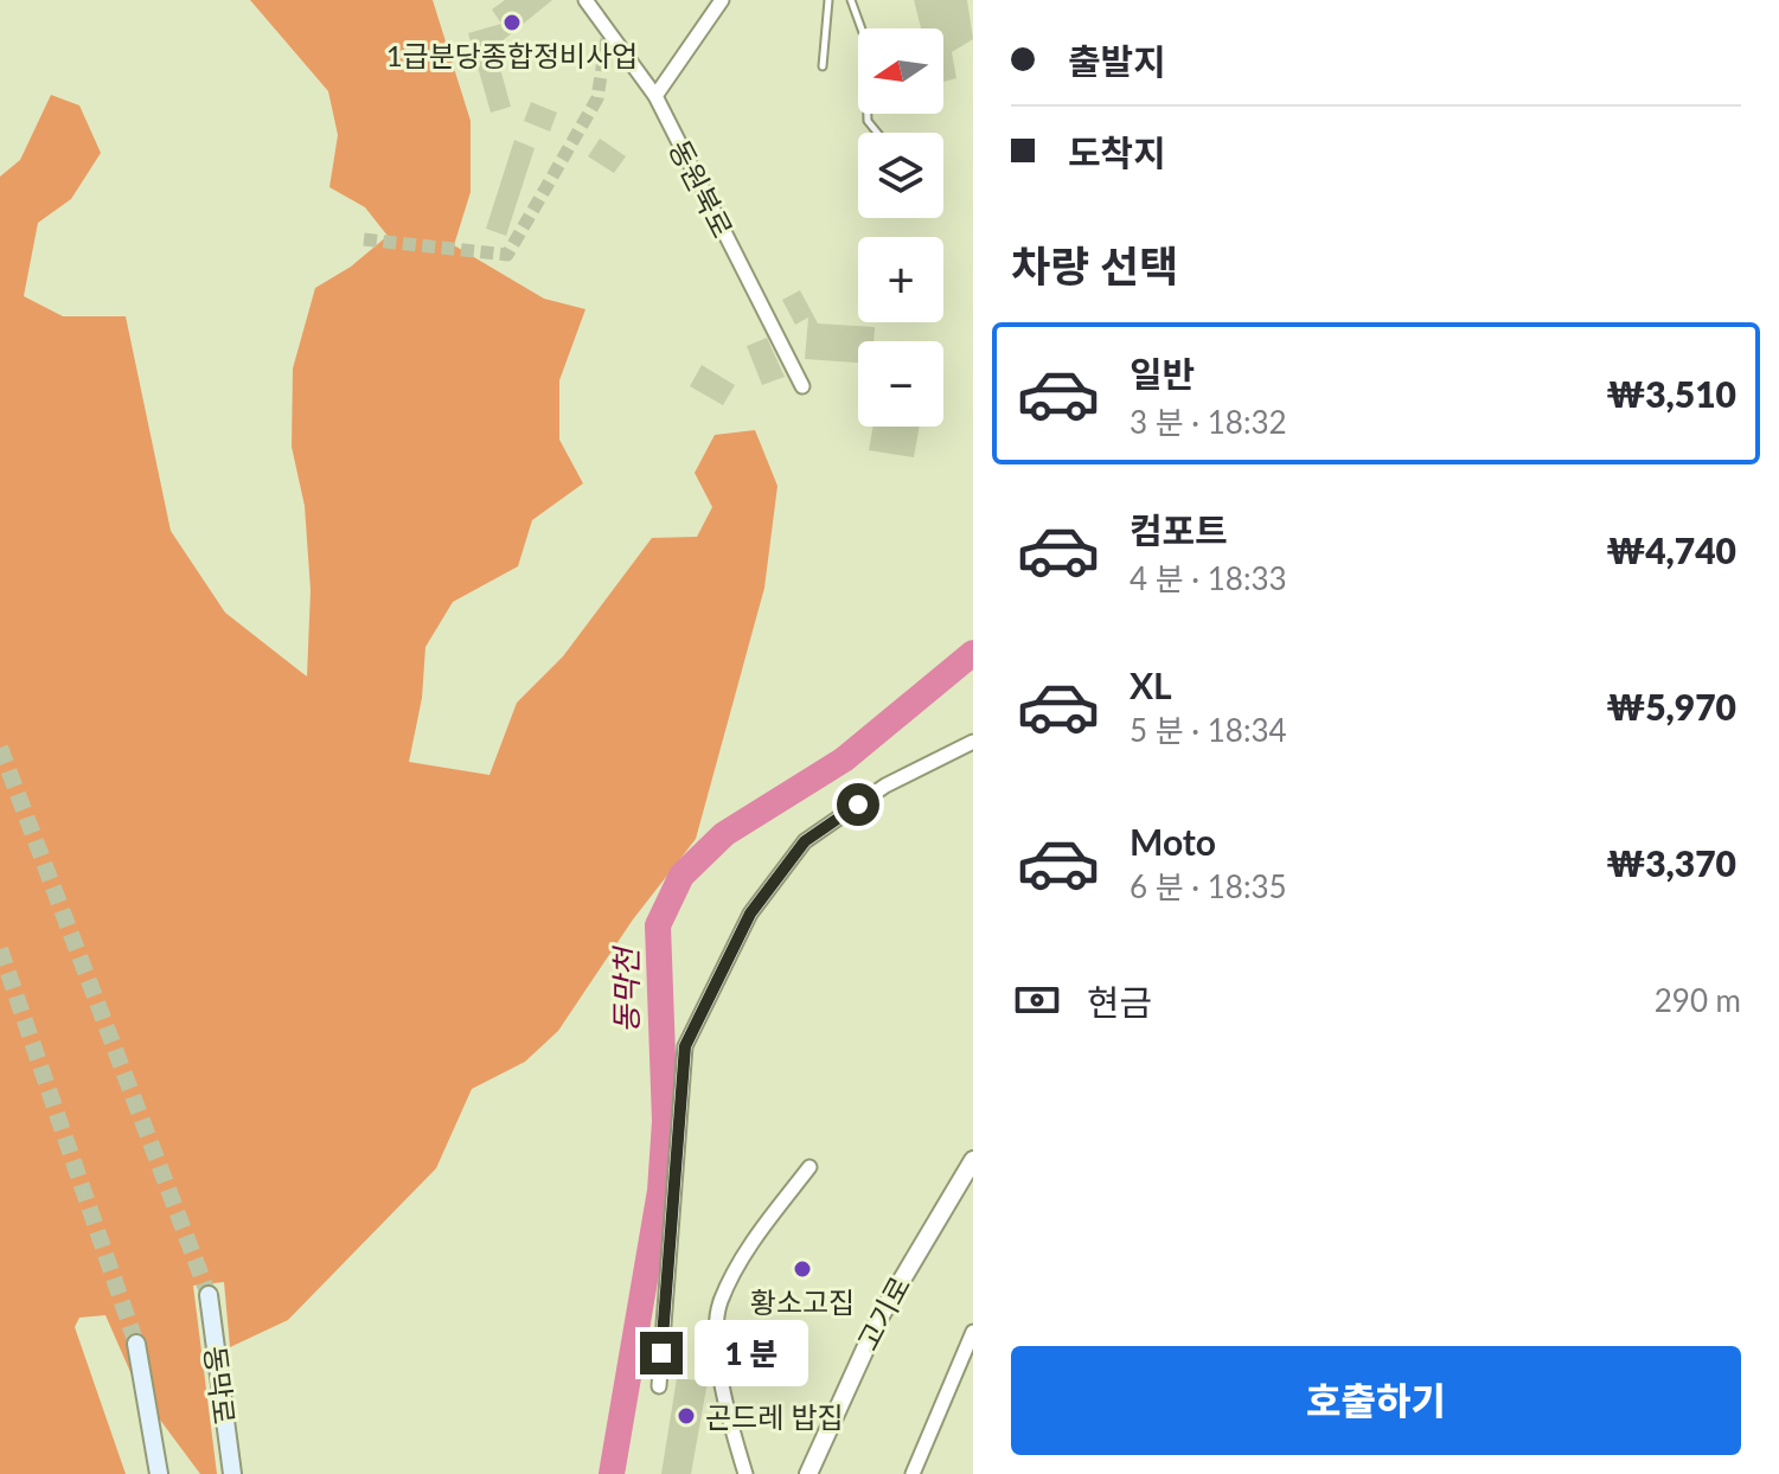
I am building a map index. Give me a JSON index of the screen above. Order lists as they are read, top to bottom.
{
  "streets": {
    "main road": ["동막로"],
    "street": ["동원북로", "고기로"]
  },
  "water": ["동막천"],
  "places": ["1급분당종합정비사업", "황소고집", "곤드레 밥집"],
  "north": "left",
  "page": {
    "banner": ["출발지", "도착지"],
    "map_buttons": ["+", "−"],
    "heading": "차량 선택",
    "list": [
      {
        "name": "일반",
        "note": "3 분 · 18:32",
        "value": "₩3,510"
      },
      {
        "name": "컴포트",
        "note": "4 분 · 18:33",
        "value": "₩4,740"
      },
      {
        "name": "XL",
        "note": "5 분 · 18:34",
        "value": "₩5,970"
      },
      {
        "name": "Moto",
        "note": "6 분 · 18:35",
        "value": "₩3,370"
      }
    ],
    "pay": ["현금", "290 m"],
    "bubble": "1 분",
    "buttons": "호출하기"
  }
}
